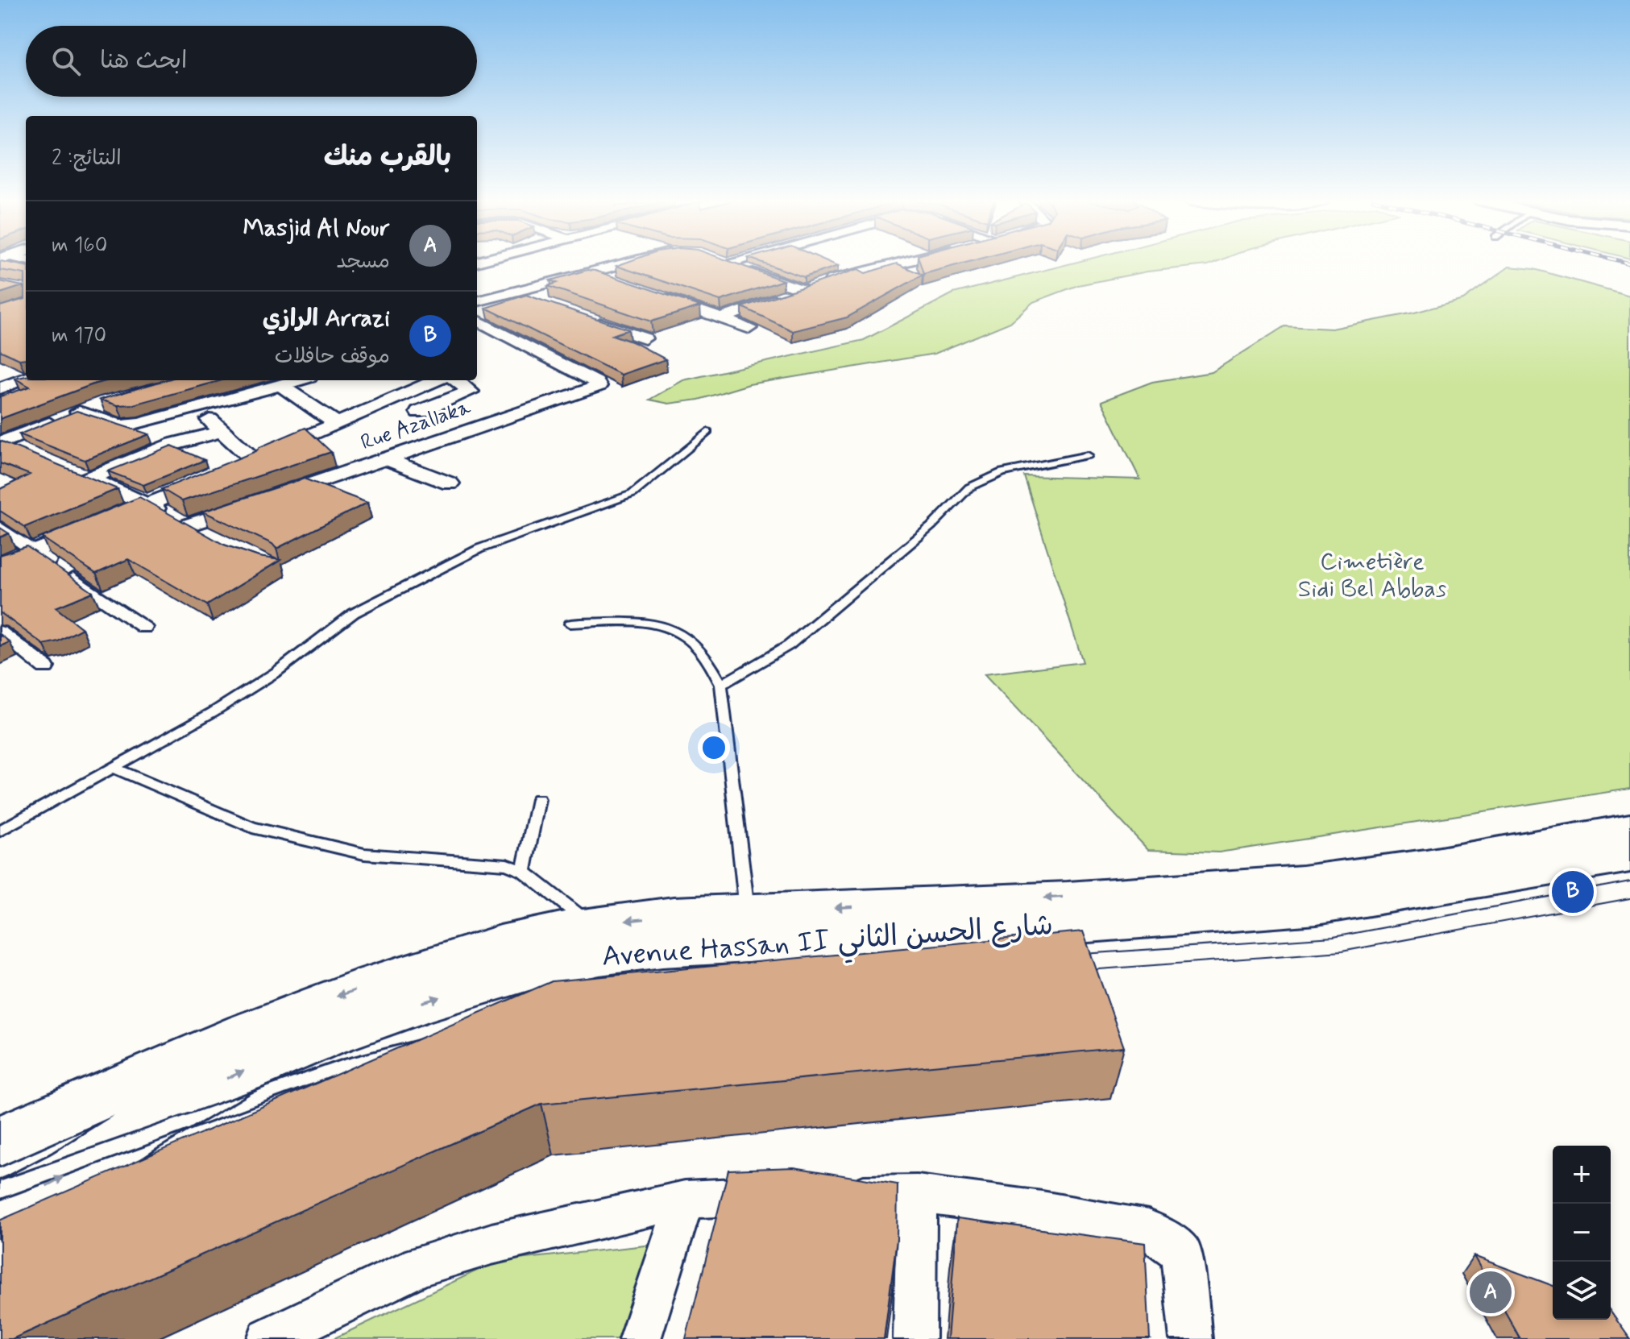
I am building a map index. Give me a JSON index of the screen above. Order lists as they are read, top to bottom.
{
  "streets": {
    "highway": ["Avenue Hassan II شارع الحسن الثاني"],
    "street": ["Rue Azallaka"]
  },
  "parks": ["Cimetière Sidi Bel Abbas"],
  "page": {
    "search": "ابحث هنا",
    "heading": ["بالقرب منك", "النتائج: 2"],
    "list": [
      {
        "mark": "A",
        "name": "Masjid Al Nour",
        "note": "مسجد",
        "value": "160 m"
      },
      {
        "mark": "B",
        "name": "Arrazi الرازي",
        "note": "موقف حافلات",
        "value": "170 m"
      }
    ],
    "pins": ["B", "A"],
    "map_buttons": ["+", "−"]
  }
}
